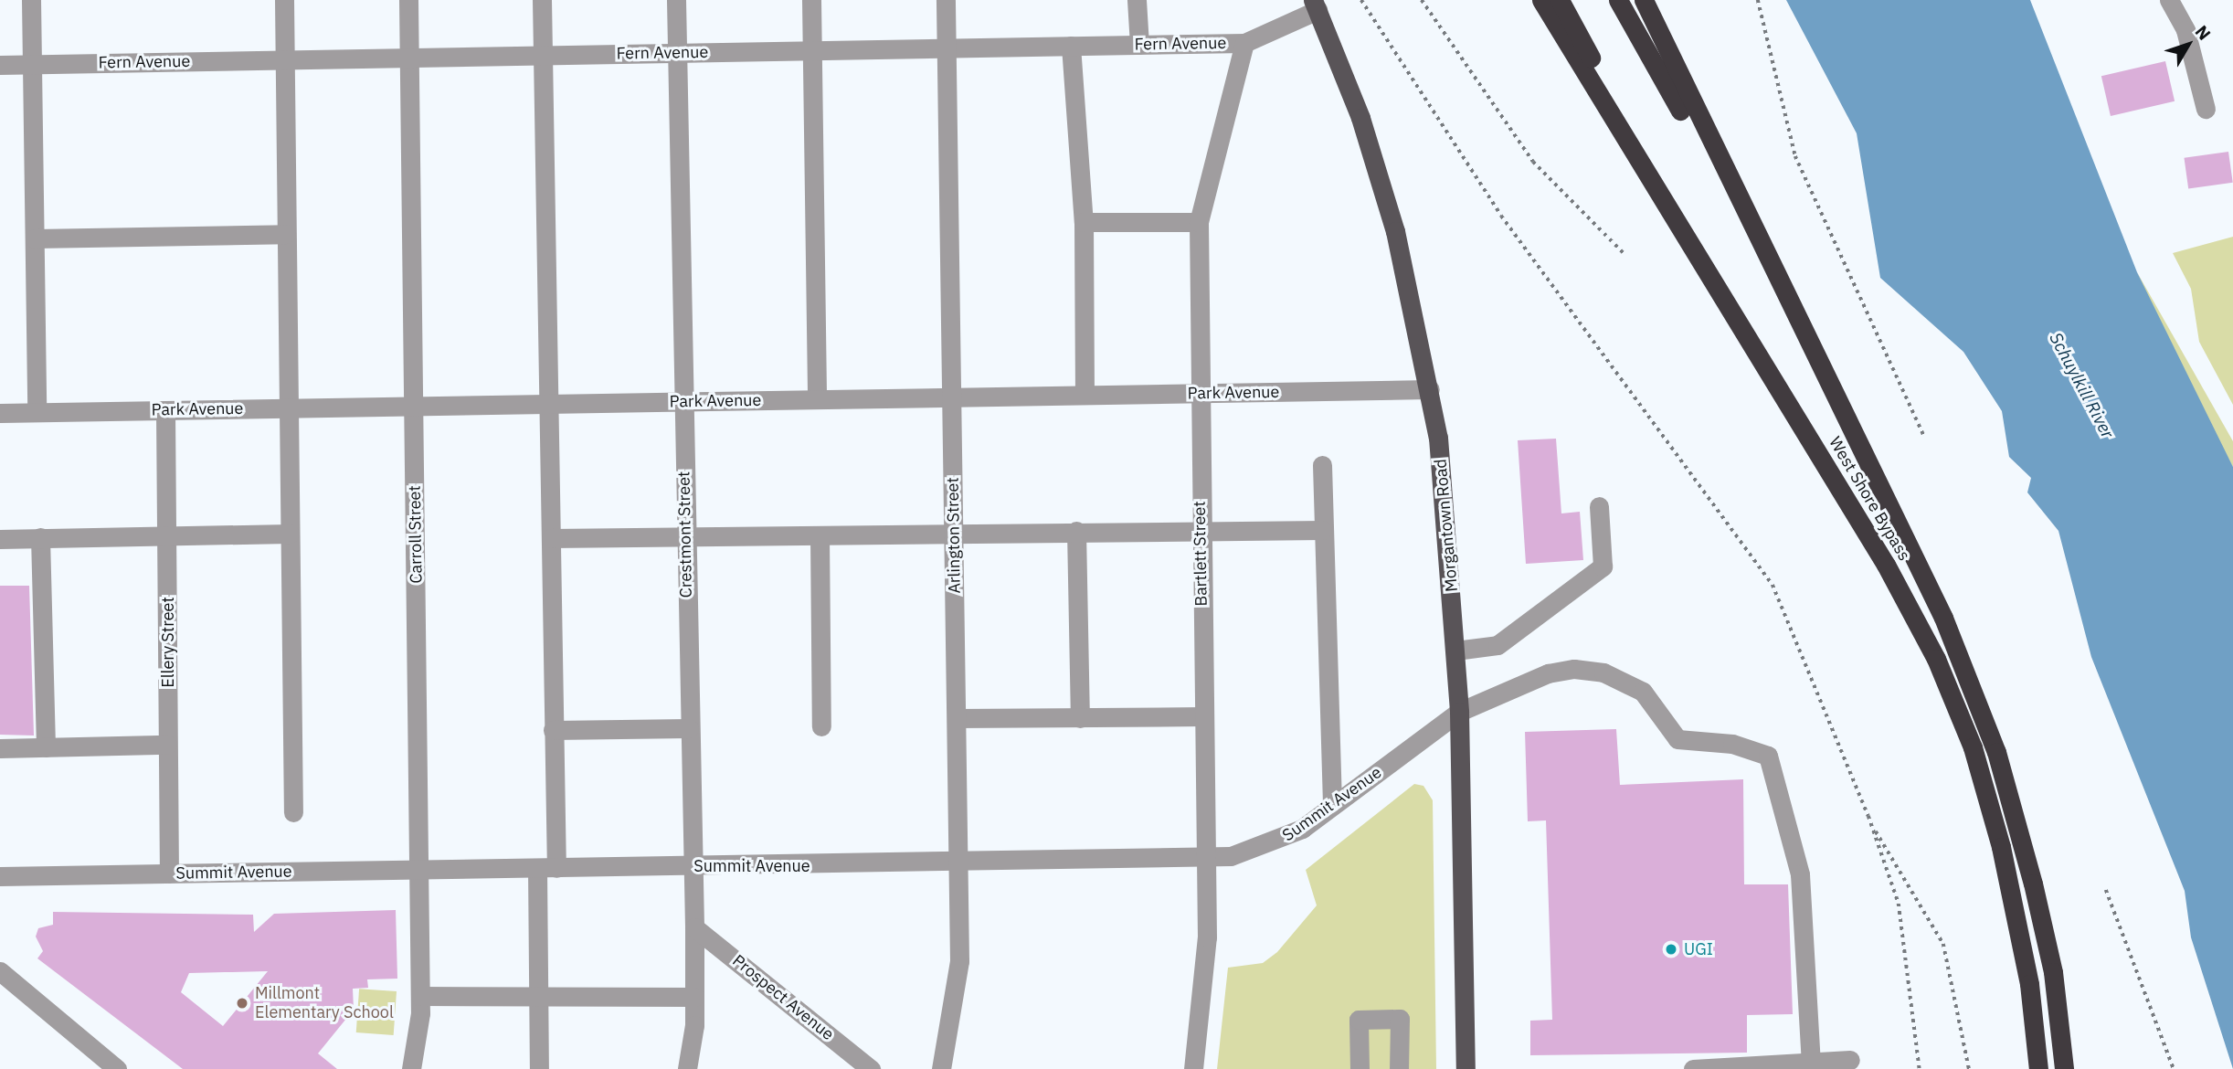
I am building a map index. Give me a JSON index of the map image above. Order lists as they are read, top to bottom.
{
  "streets": {
    "highway": ["West Shore Bypass"],
    "main road": ["Morgantown Road"],
    "street": [
      "Fern Avenue",
      "Park Avenue",
      "Carroll Street",
      "Crestmont Street",
      "Arlington Street",
      "Bartlett Street",
      "Ellery Street",
      "Summit Avenue",
      "Prospect Avenue"
    ]
  },
  "crossings": [
    ["Fern Avenue", "Morgantown Road"],
    ["Fern Avenue", "Carroll Street"],
    ["Fern Avenue", "Crestmont Street"],
    ["Fern Avenue", "Arlington Street"],
    ["Fern Avenue", "Bartlett Street"],
    ["Park Avenue", "Morgantown Road"],
    ["Park Avenue", "Carroll Street"],
    ["Park Avenue", "Crestmont Street"],
    ["Park Avenue", "Arlington Street"],
    ["Park Avenue", "Bartlett Street"],
    ["Park Avenue", "Ellery Street"],
    ["Morgantown Road", "Summit Avenue"],
    ["Carroll Street", "Summit Avenue"],
    ["Crestmont Street", "Summit Avenue"],
    ["Crestmont Street", "Prospect Avenue"],
    ["Arlington Street", "Summit Avenue"],
    ["Bartlett Street", "Summit Avenue"],
    ["Ellery Street", "Summit Avenue"]
  ],
  "water": ["Schuylkill River"],
  "places": ["UGI", "Millmont Elementary School"],
  "north": "top right"
}
